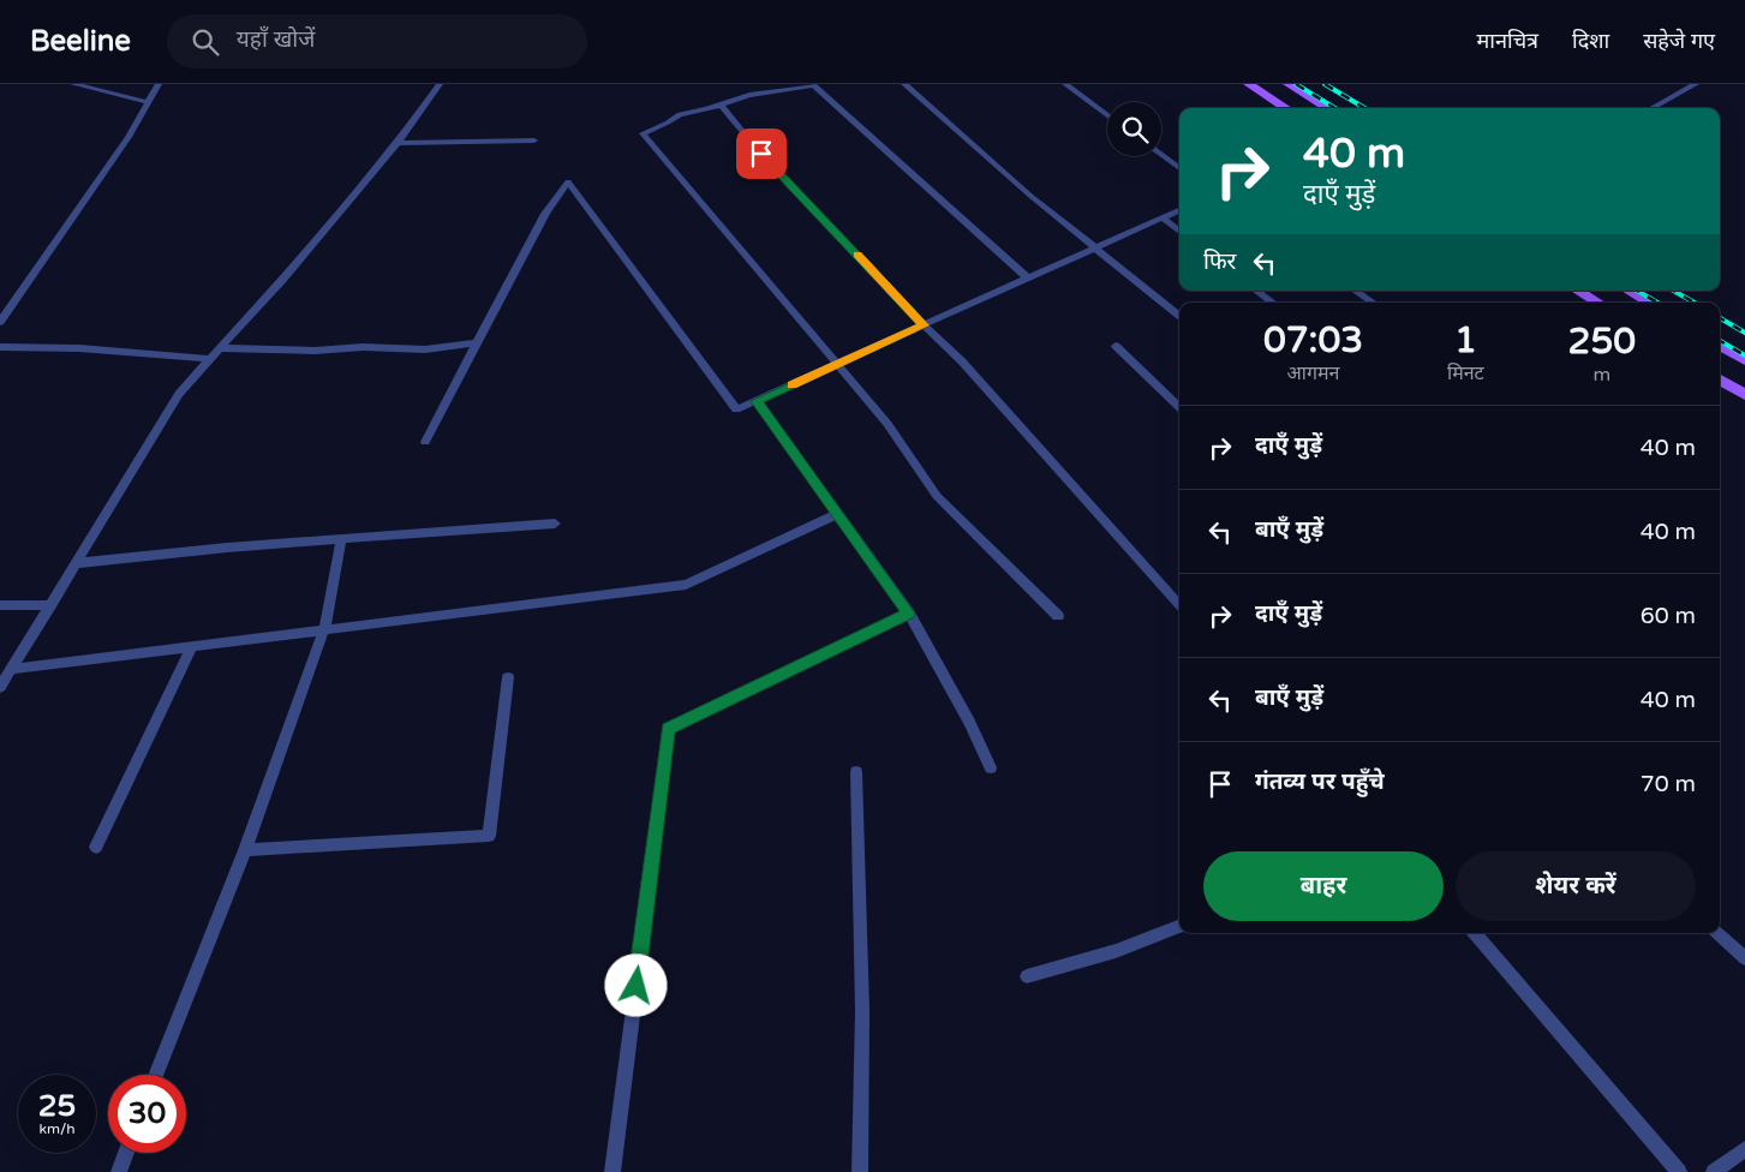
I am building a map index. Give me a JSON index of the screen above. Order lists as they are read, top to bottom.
{
  "page": {
    "header": "Beeline",
    "search": "यहाँ खोजें",
    "nav": ["मानचित्र", "दिशा", "सहेजे गए"],
    "turn": ["40 m", "दाएँ मुड़ें"],
    "then": "फिर",
    "eta": [
      "07:03",
      "आगमन",
      "1",
      "मिनट",
      "250",
      "m"
    ],
    "list": [
      {
        "name": "दाएँ मुड़ें",
        "value": "40 m"
      },
      {
        "name": "बाएँ मुड़ें",
        "value": "40 m"
      },
      {
        "name": "दाएँ मुड़ें",
        "value": "60 m"
      },
      {
        "name": "बाएँ मुड़ें",
        "value": "40 m"
      },
      {
        "name": "गंतव्य पर पहुँचे",
        "value": "70 m"
      }
    ],
    "buttons": ["बाहर", "शेयर करें"],
    "speed": "25 km/h",
    "limit": "30"
  }
}
